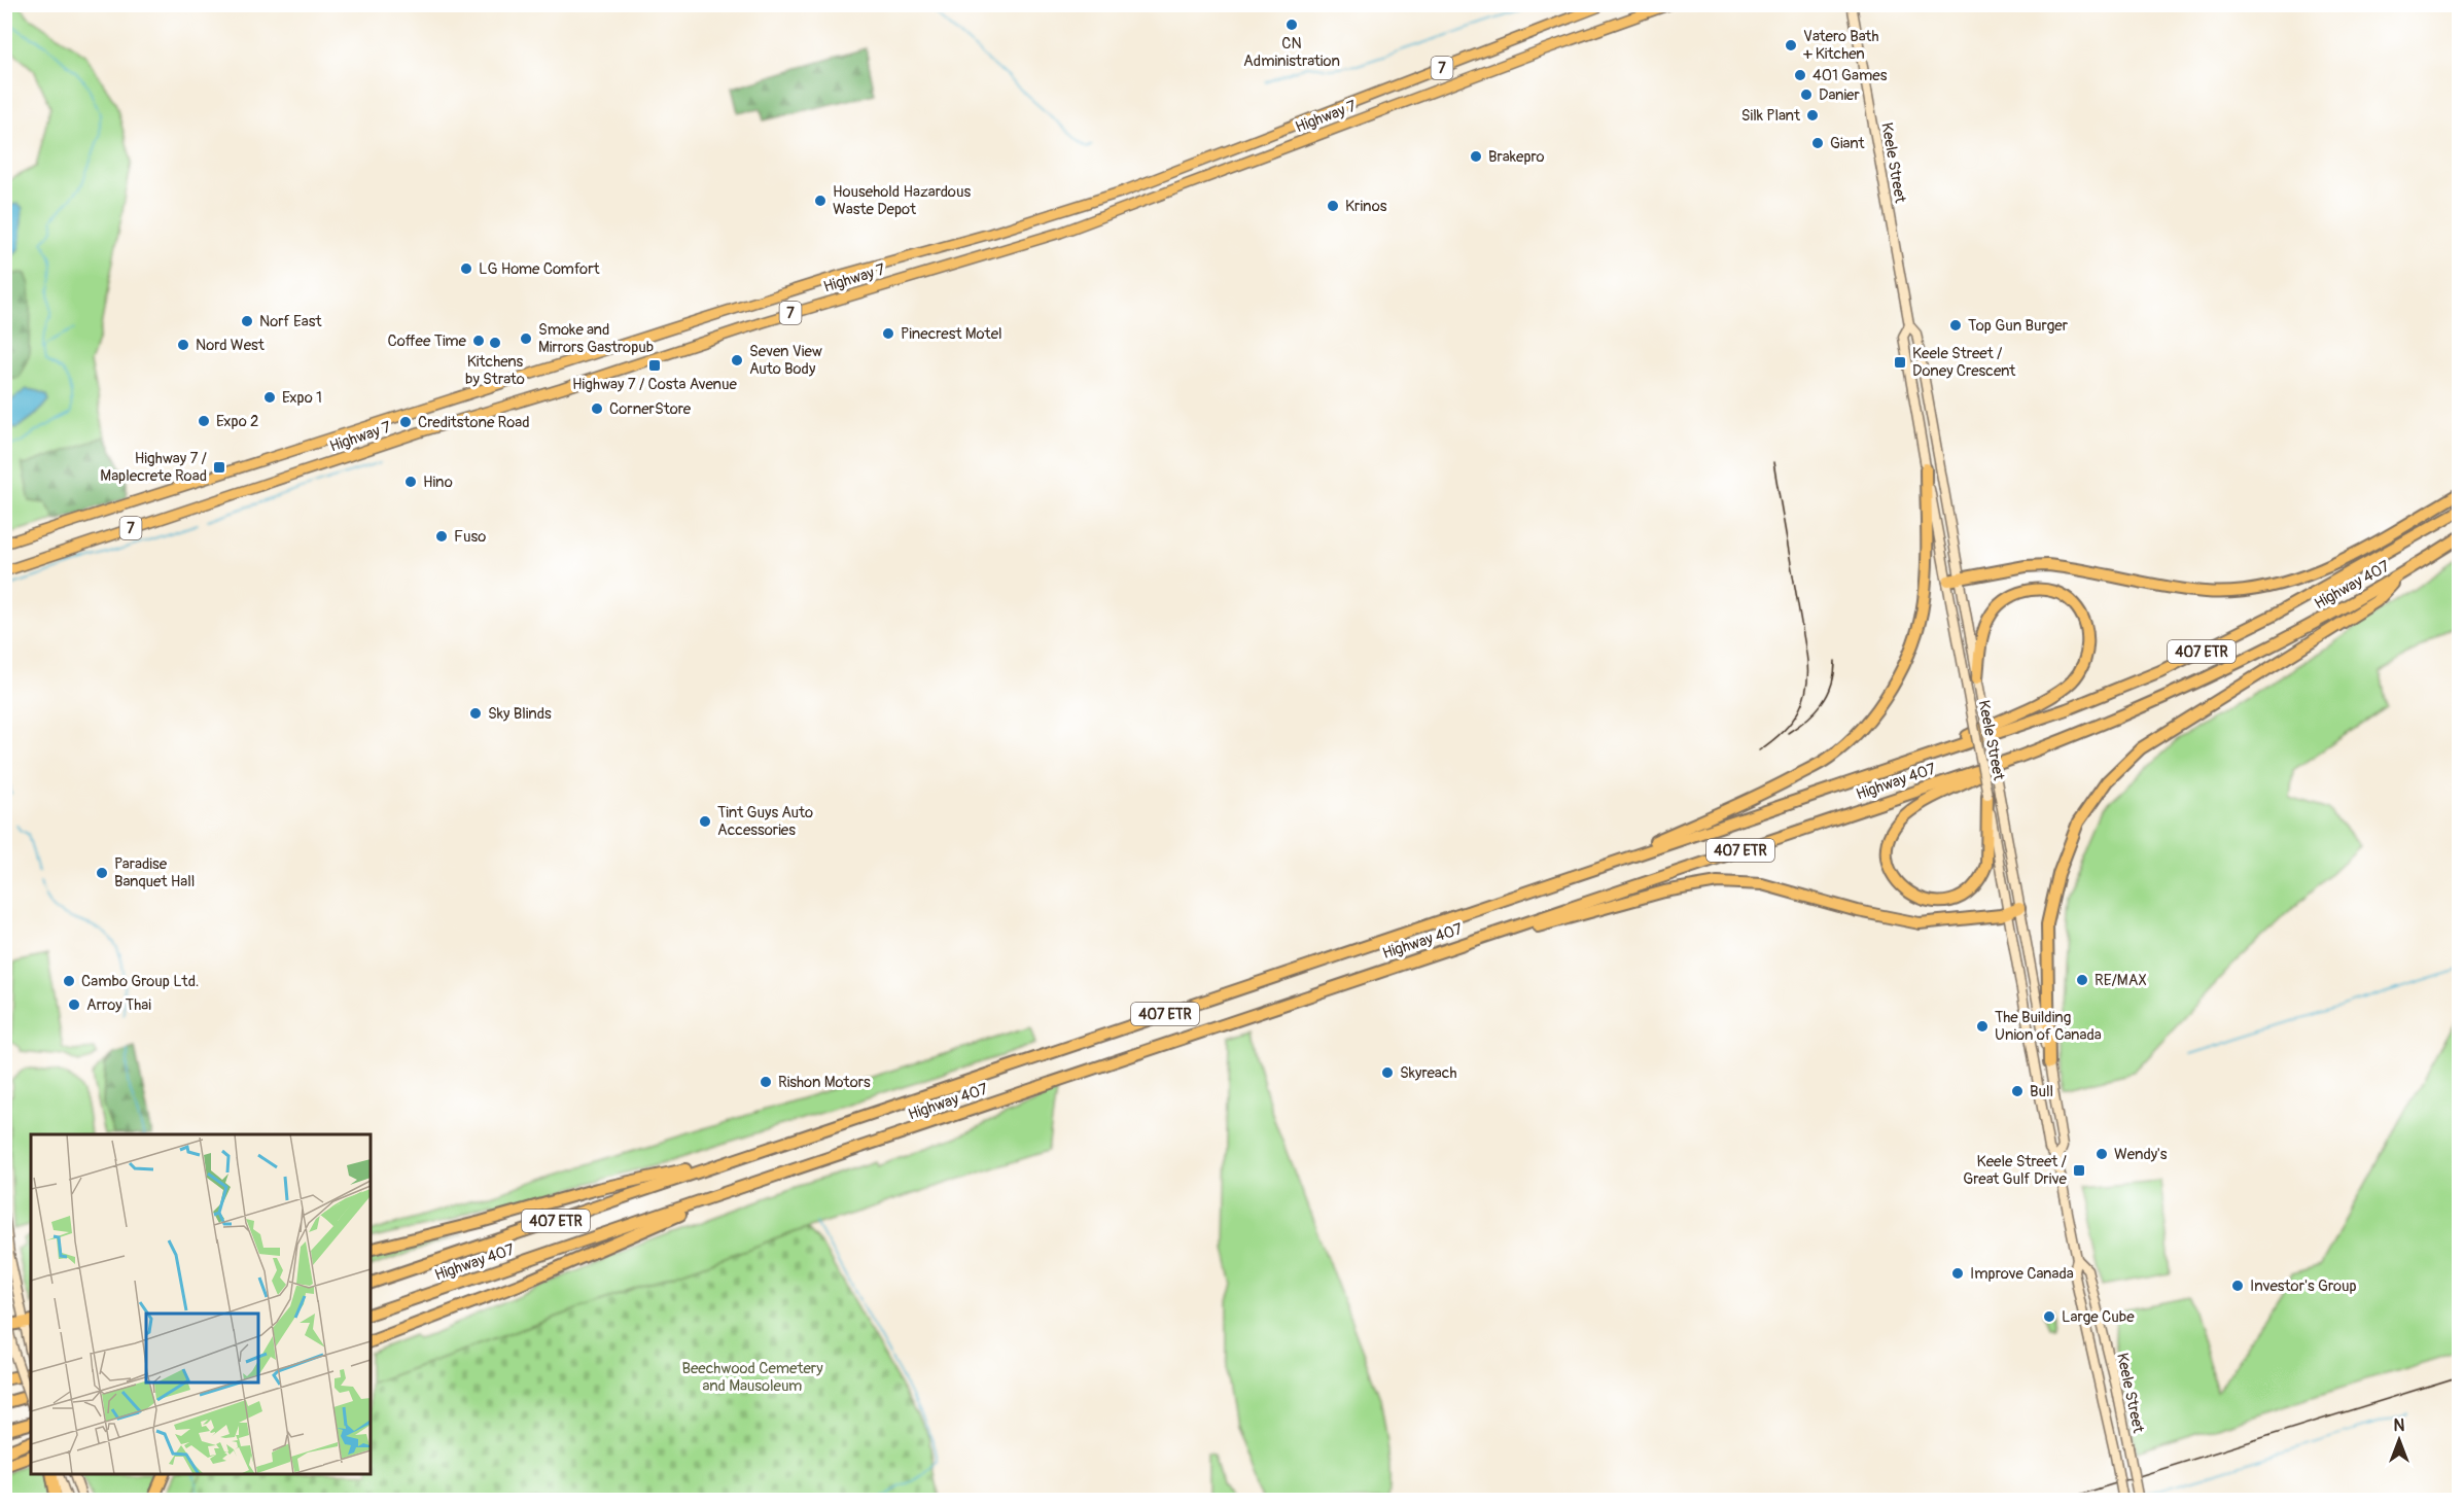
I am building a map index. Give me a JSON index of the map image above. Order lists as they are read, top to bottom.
{
  "streets": {
    "highway": ["Highway 407", "407 ETR"],
    "main road": ["7", "Highway 7", "Keele Street"]
  },
  "parks": ["Beechwood Cemetery and Mausoleum"],
  "places": {
    "other": [
      "CN Administration",
      "Vatero Bath + Kitchen",
      "401 Games",
      "Danier",
      "Silk Plant",
      "Giant",
      "Brakepro",
      "Household Hazardous Waste Depot",
      "Krinos",
      "LG Home Comfort",
      "Norf East",
      "Top Gun Burger",
      "Pinecrest Motel",
      "Smoke and Mirrors Gastropub",
      "Coffee Time",
      "Kitchens by Strato",
      "Nord West",
      "Seven View Auto Body",
      "Expo 1",
      "CornerStore",
      "Expo 2",
      "Creditstone Road",
      "Hino",
      "Fuso",
      "Sky Blinds",
      "Tint Guys Auto Accessories",
      "Paradise Banquet Hall",
      "RE/MAX",
      "Cambo Group Ltd.",
      "Arroy Thai",
      "The Building Union of Canada",
      "Skyreach",
      "Rishon Motors",
      "Bull",
      "Wendy's",
      "Improve Canada",
      "Investor's Group",
      "Large Cube"
    ],
    "transit": [
      "Keele Street / Doney Crescent",
      "Highway 7 / Costa Avenue",
      "Highway 7 / Maplecrete Road",
      "Keele Street / Great Gulf Drive"
    ]
  },
  "north": "top"
}
